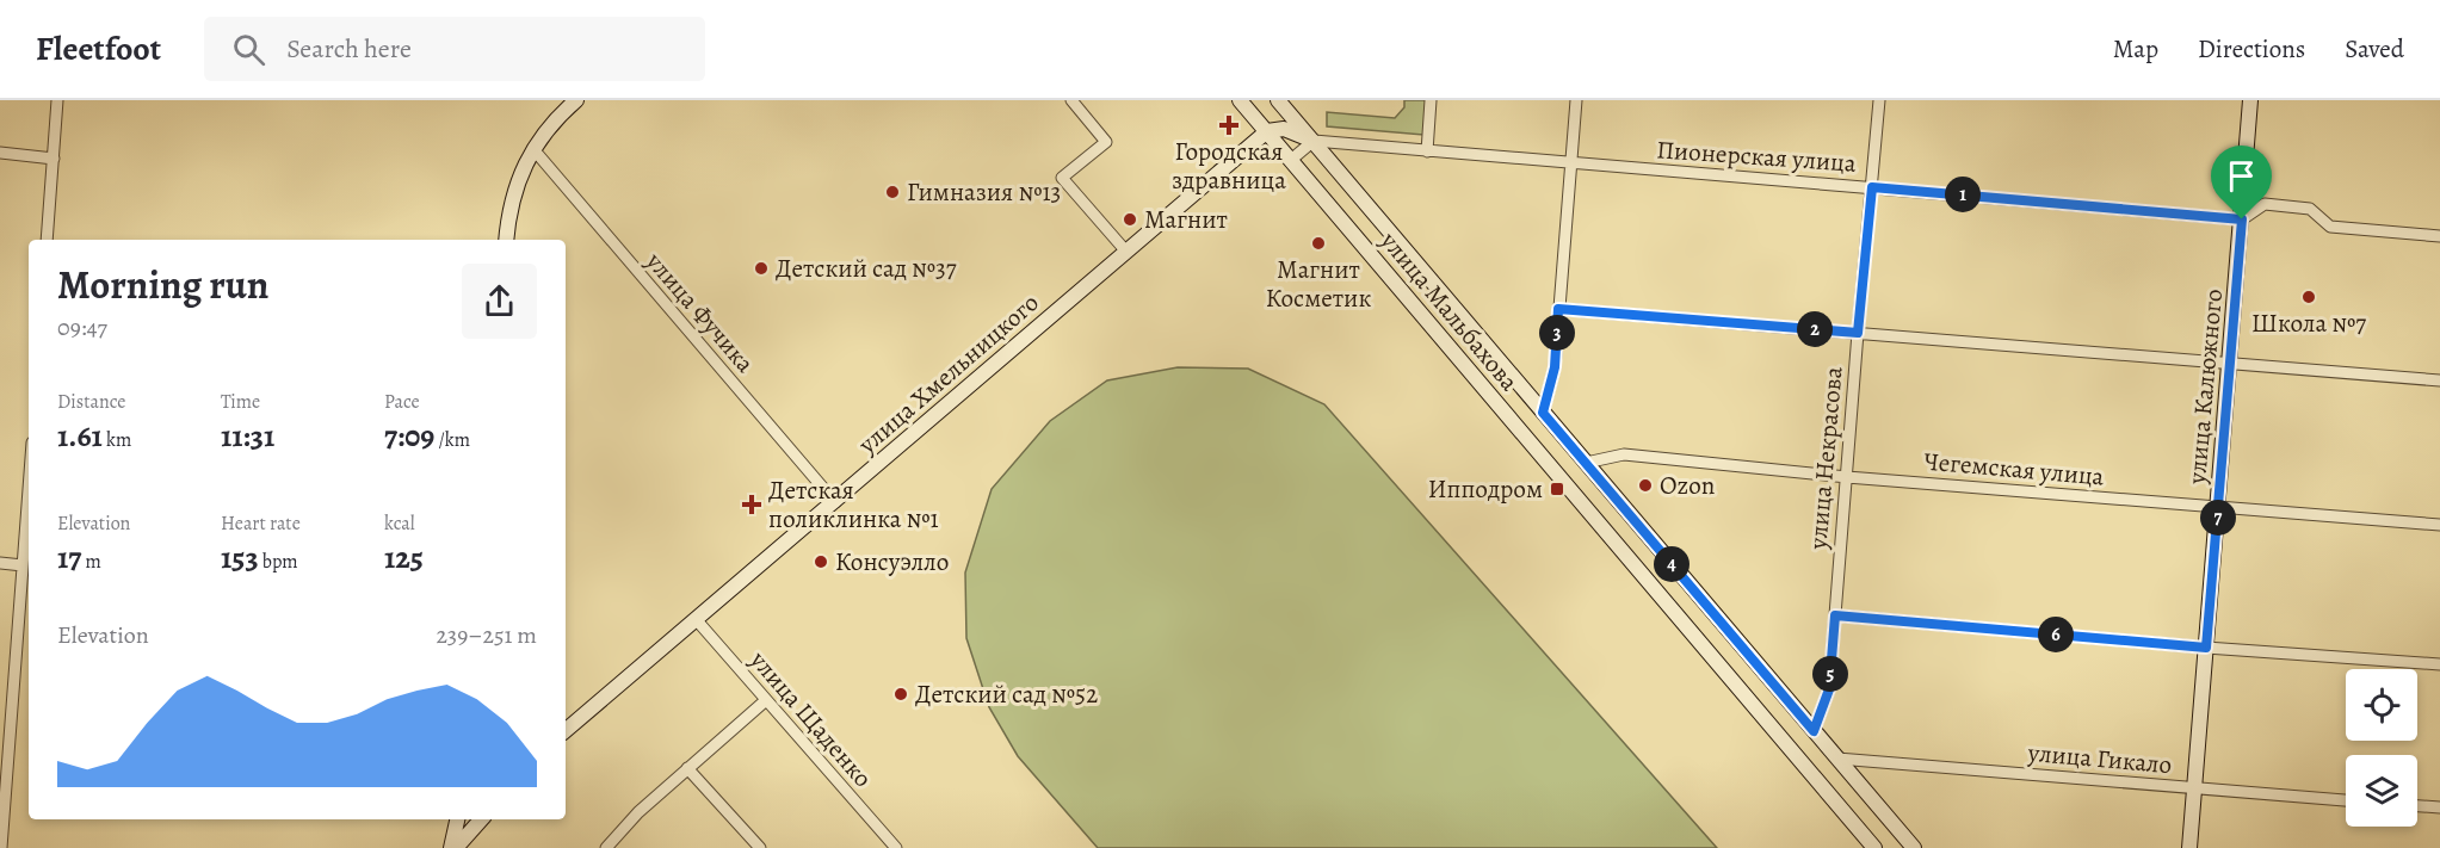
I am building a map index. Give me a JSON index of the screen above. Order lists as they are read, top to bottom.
{
  "streets": {
    "main road": ["улица Мальбахова", "улица Хмельницкого", "улица Калюжного"],
    "street": [
      "Пионерская улица",
      "улица Фучика",
      "улица Некрасова",
      "Чегемская улица",
      "улица Щаденко",
      "улица Гикало"
    ]
  },
  "crossings": [
    ["Пионерская улица", "улица Мальбахова"],
    ["Пионерская улица", "улица Калюжного"],
    ["Пионерская улица", "улица Некрасова"],
    ["улица Мальбахова", "улица Хмельницкого"],
    ["улица Мальбахова", "улица Некрасова"],
    ["улица Мальбахова", "Чегемская улица"],
    ["улица Мальбахова", "улица Гикало"],
    ["улица Фучика", "улица Хмельницкого"],
    ["улица Хмельницкого", "улица Щаденко"],
    ["улица Калюжного", "Чегемская улица"],
    ["улица Калюжного", "улица Гикало"],
    ["улица Некрасова", "Чегемская улица"]
  ],
  "places": {
    "health": ["Городская здравница", "Детская поликлинка №1"],
    "other": [
      "Гимназия №13",
      "Магнит",
      "Магнит Косметик",
      "Детский сад №37",
      "Школа №7",
      "Ozon",
      "Консуэлло",
      "Детский сад №52"
    ],
    "transit": ["Ипподром"]
  },
  "page": {
    "header": "Fleetfoot",
    "search": "Search here",
    "nav": ["Map", "Directions", "Saved"],
    "pins": [
      "1",
      "2",
      "3",
      "7",
      "4",
      "6",
      "5"
    ],
    "heading": ["Morning run", "09:47"],
    "stats": [
      ["Distance", "1.61 km"],
      ["Time", "11:31"],
      ["Pace", "7:09 /km"],
      ["Elevation", "17 m"],
      ["Heart rate", "153 bpm"],
      ["kcal", "125"]
    ],
    "chart": ["Elevation", "239–251 m"]
  }
}
